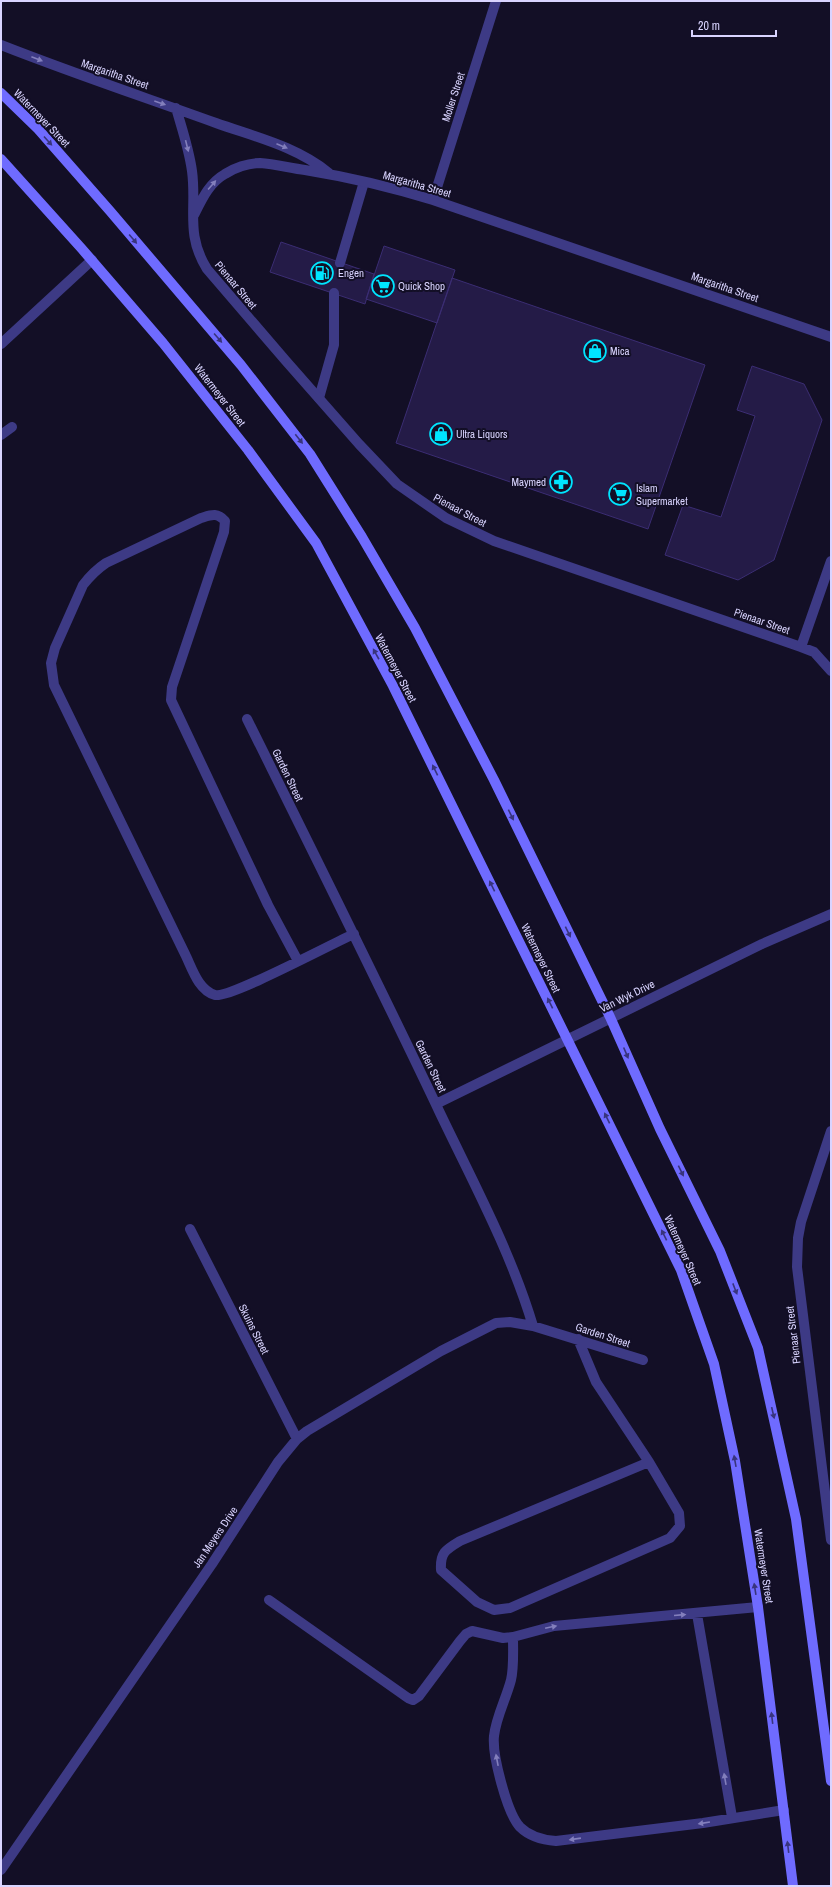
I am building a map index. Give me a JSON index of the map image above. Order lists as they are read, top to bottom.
{
  "streets": {
    "main road": ["Watermeyer Street"],
    "street": [
      "Margaritha Street",
      "Moller Street",
      "Pienaar Street",
      "Garden Street",
      "Van Wyk Drive",
      "Skuins Street",
      "Jan Meyers Drive"
    ]
  },
  "crossings": [
    ["Margaritha Street", "Moller Street"],
    ["Margaritha Street", "Pienaar Street"],
    ["Watermeyer Street", "Van Wyk Drive"],
    ["Garden Street", "Van Wyk Drive"],
    ["Garden Street", "Jan Meyers Drive"],
    ["Skuins Street", "Jan Meyers Drive"]
  ],
  "one_way": ["Margaritha Street"],
  "places": {
    "fuel station": ["Engen"],
    "supermarket": ["Quick Shop", "Islam Supermarket"],
    "shop": ["Mica", "Ultra Liquors"],
    "pharmacy": ["Maymed"]
  },
  "scale_bar": "20 m"
}
